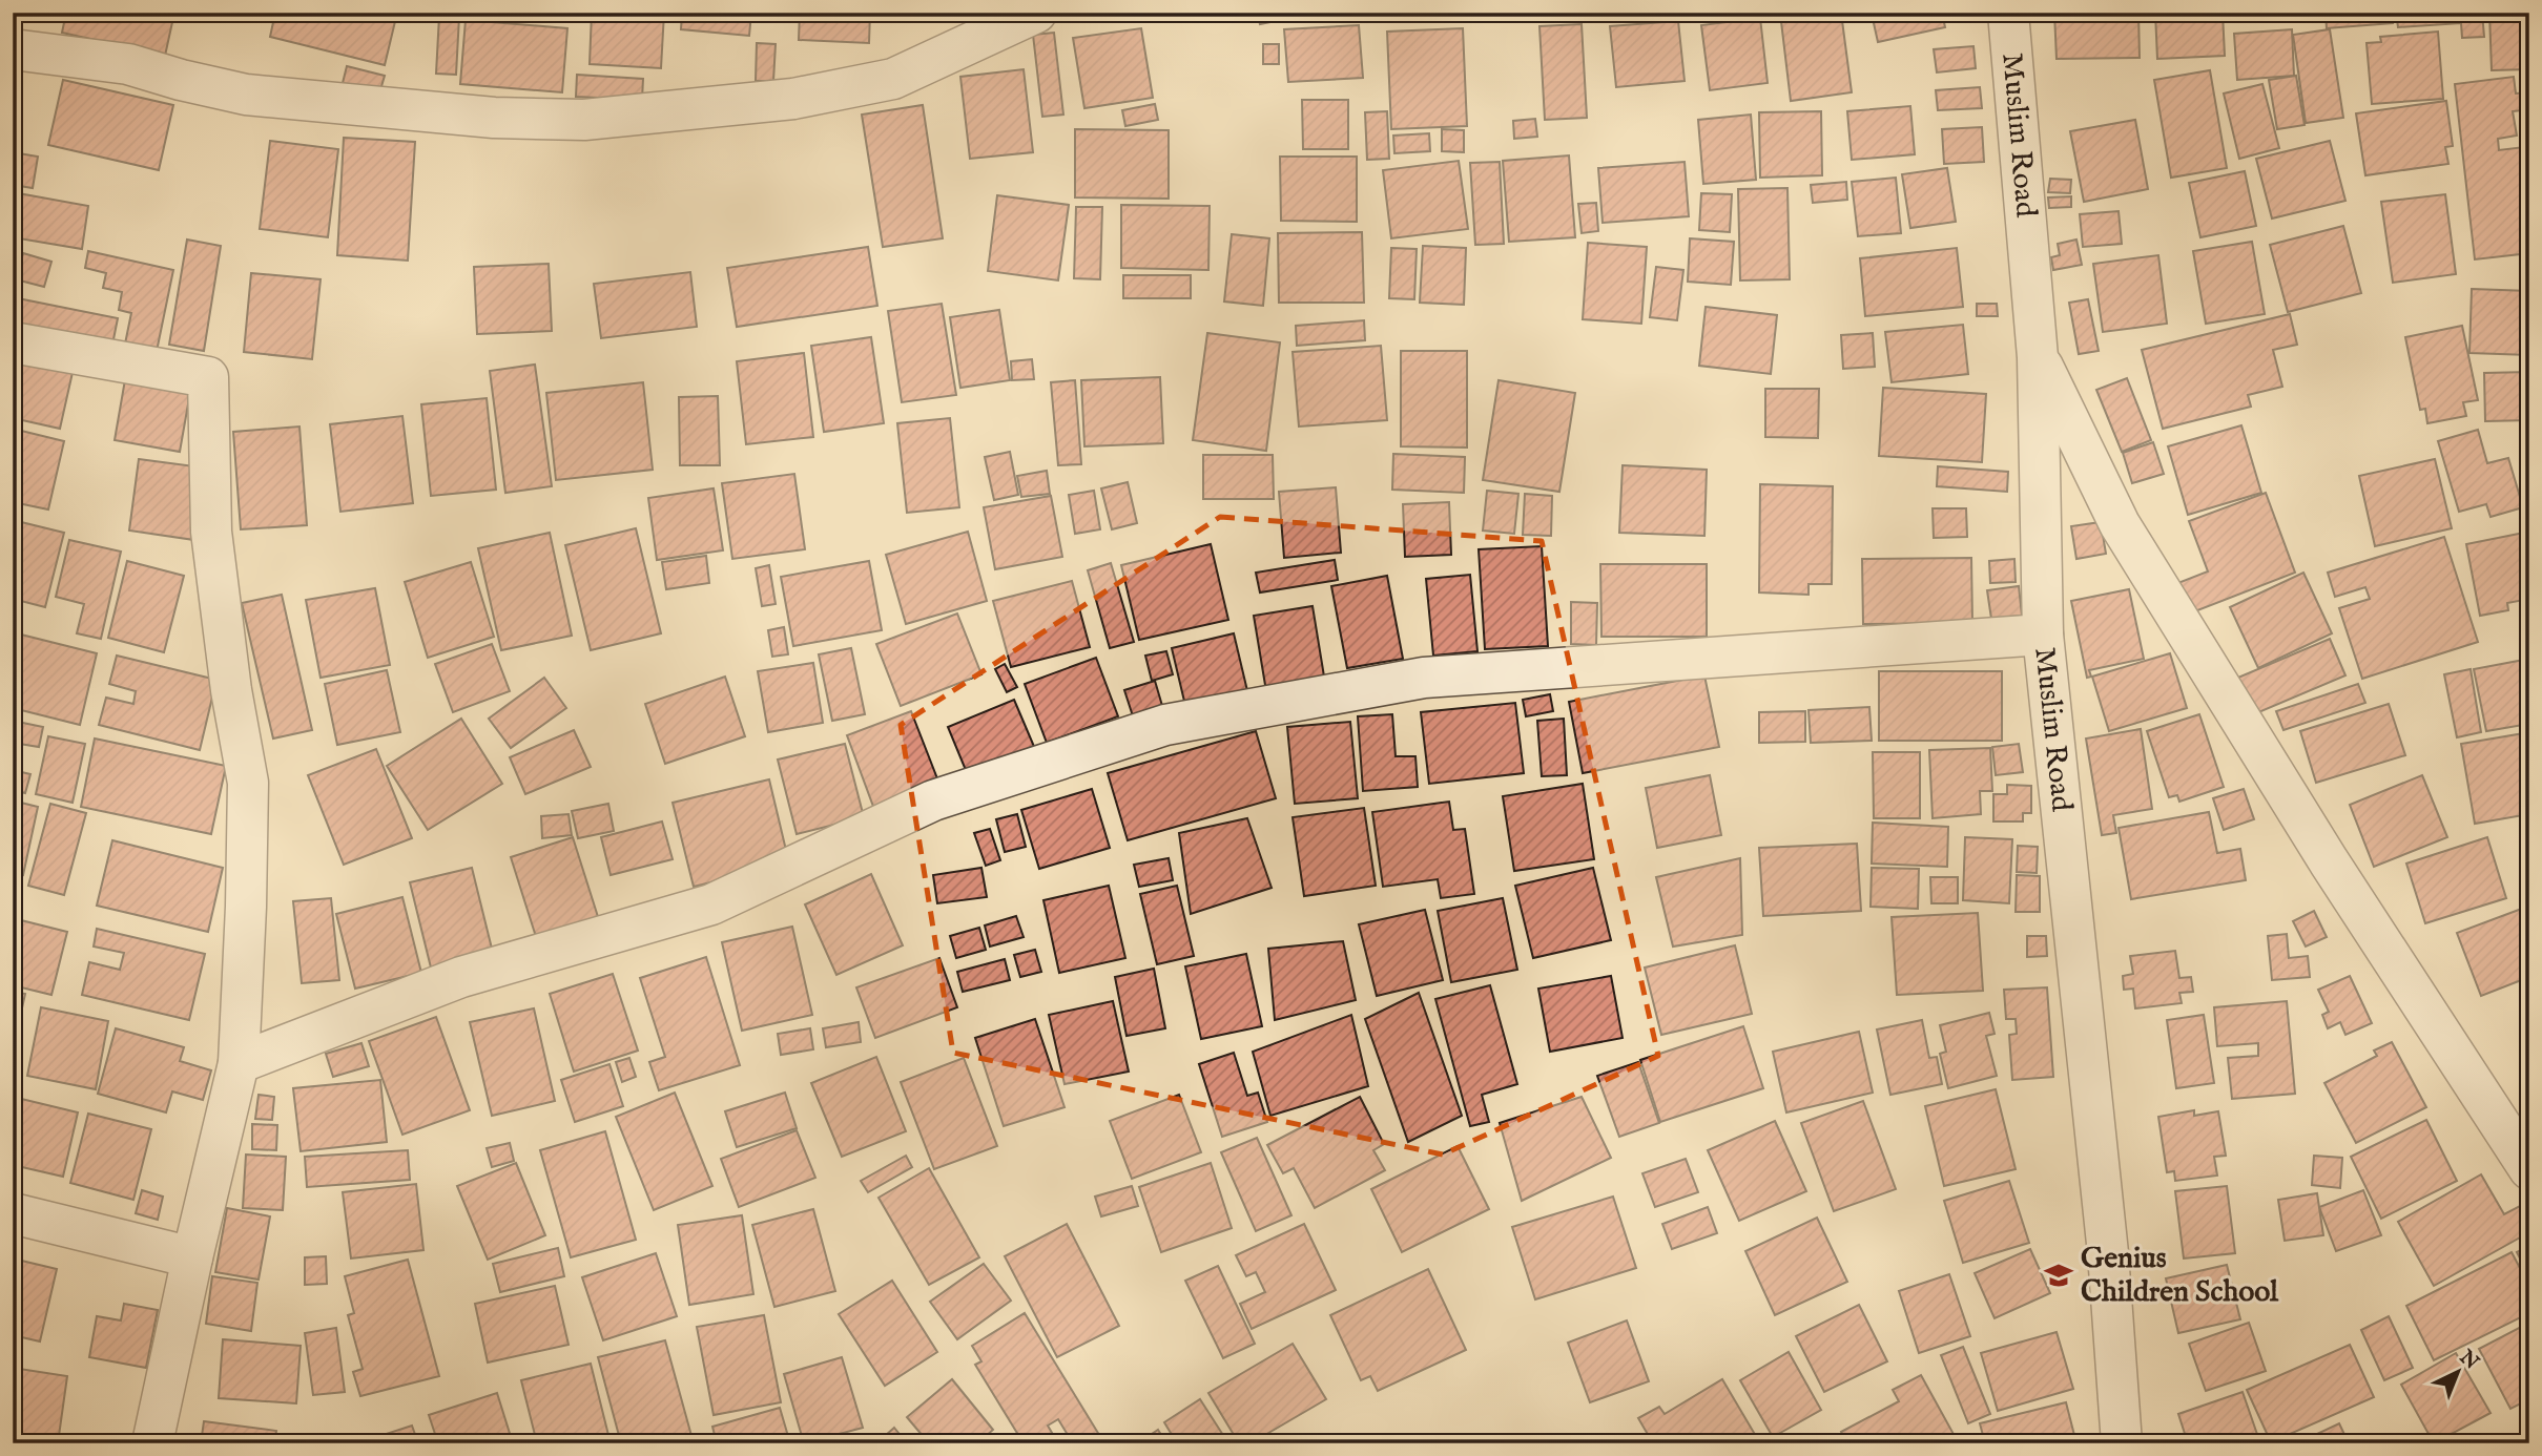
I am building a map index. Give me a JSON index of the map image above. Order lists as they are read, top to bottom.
{
  "streets": {
    "street": ["Muslim Road"]
  },
  "places": {
    "school or university": ["Genius Children School"]
  },
  "north": "top right"
}
